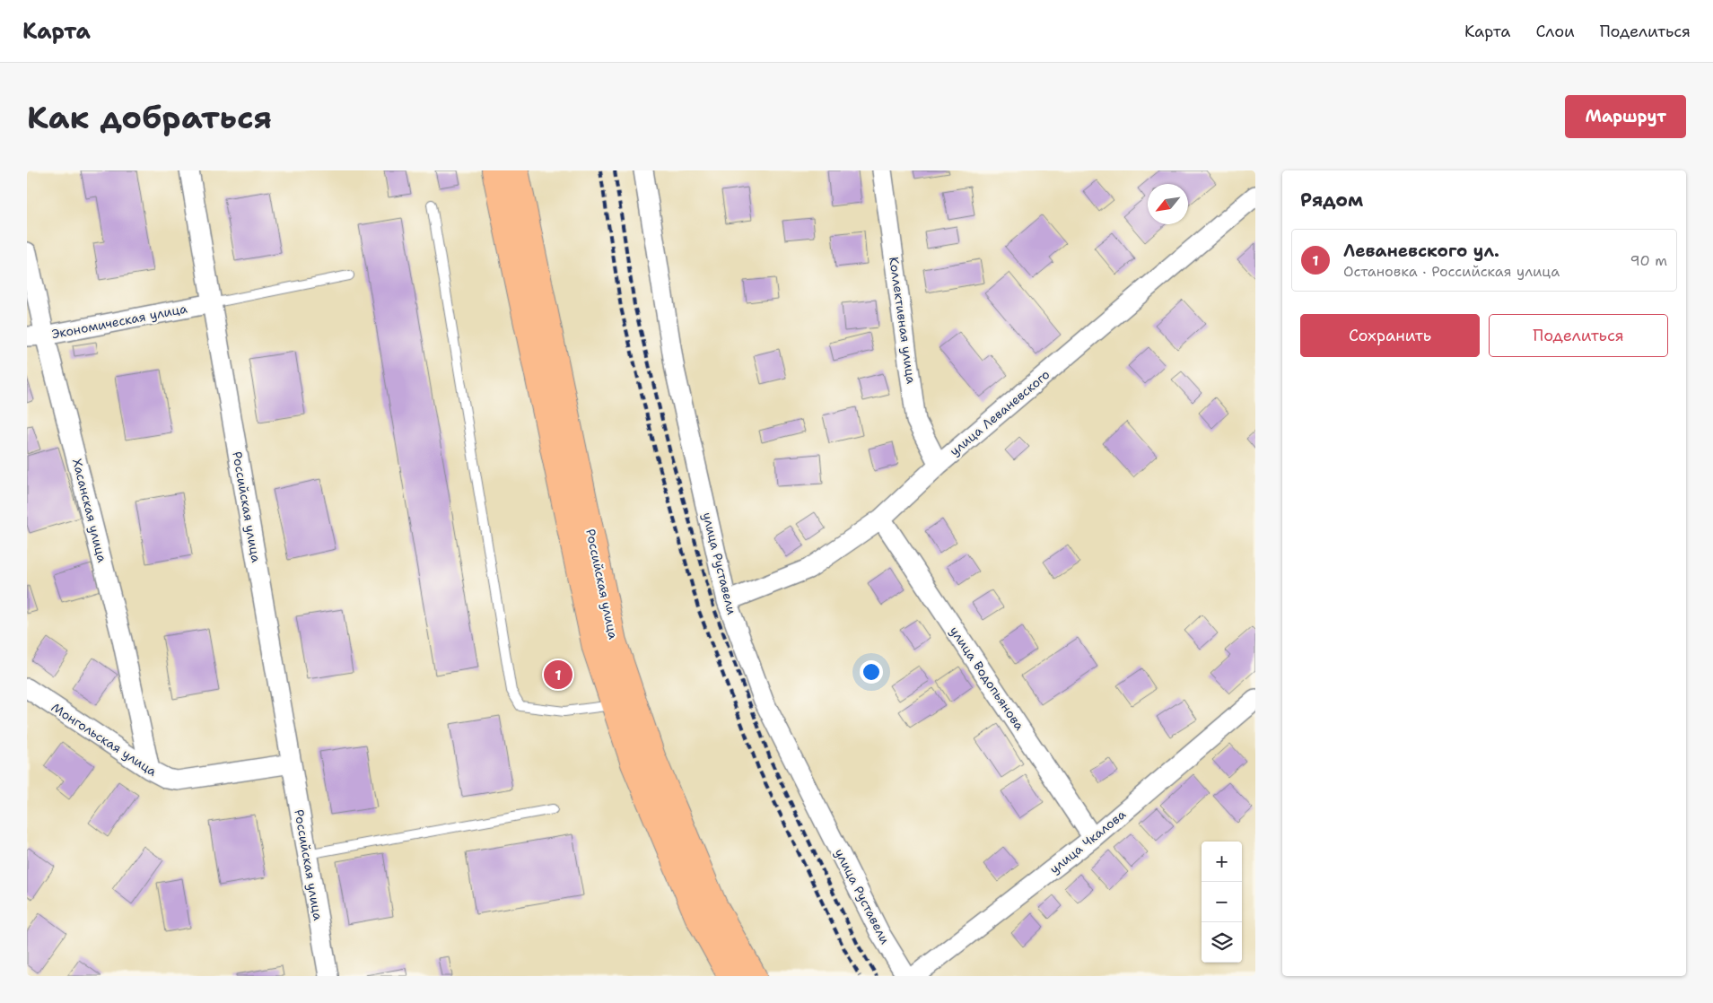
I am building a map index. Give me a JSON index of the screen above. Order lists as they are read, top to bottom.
{
  "streets": {
    "main road": ["Российская улица"],
    "street": [
      "Коллективная улица",
      "Экономическая улица",
      "улица Леваневского",
      "Хасанская улица",
      "улица Руставели",
      "улица Водопьянова",
      "Монгольская улица",
      "улица Чкалова"
    ]
  },
  "crossings": [
    ["Коллективная улица", "улица Леваневского"],
    ["Экономическая улица", "Российская улица"],
    ["Экономическая улица", "Хасанская улица"],
    ["улица Леваневского", "улица Руставели"],
    ["улица Леваневского", "улица Водопьянова"],
    ["Российская улица", "Монгольская улица"],
    ["Хасанская улица", "Монгольская улица"],
    ["улица Водопьянова", "улица Чкалова"]
  ],
  "north": "bottom left",
  "page": {
    "header": "Карта",
    "nav": ["Карта", "Слои", "Поделиться"],
    "buttons": [
      "Маршрут",
      ["Сохранить", "Поделиться"]
    ],
    "title": "Как добраться",
    "heading": "Рядом",
    "list": [
      {
        "mark": "1",
        "name": "Леваневского ул.",
        "note": "Остановка · Российская улица",
        "value": "90 m"
      }
    ],
    "pins": "1",
    "map_buttons": ["+", "−"]
  }
}
